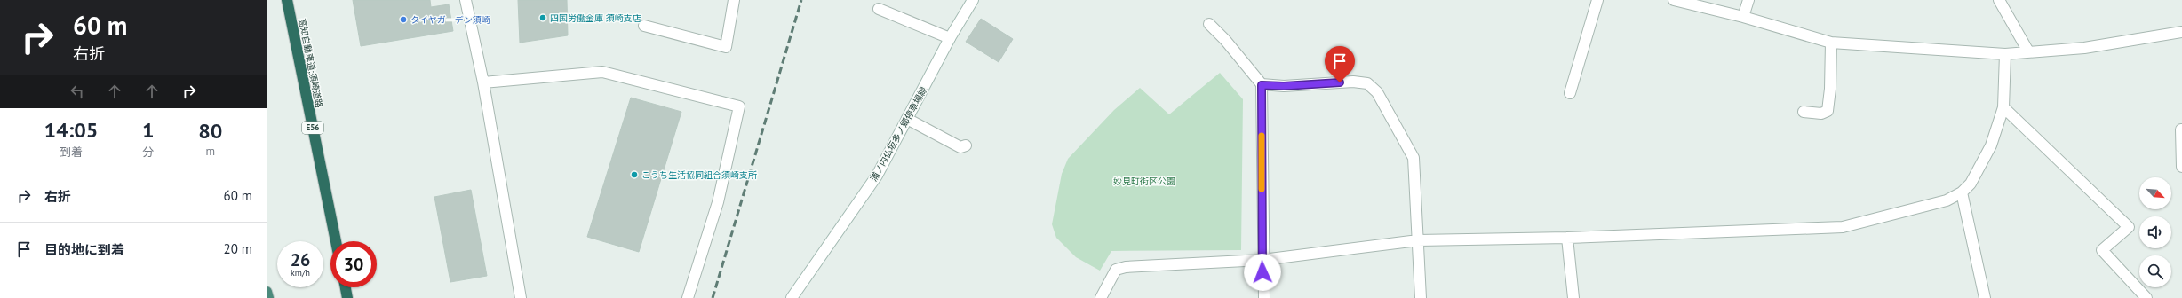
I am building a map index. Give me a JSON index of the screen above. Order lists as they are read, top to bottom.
{
  "streets": {
    "highway": ["高知自動車道;須崎道路", "E56"],
    "street": ["浦ノ内仏坂多ノ郷停車場線"]
  },
  "parks": ["妙見町街区公園"],
  "places": ["四国労働金庫 須崎支店", "タイヤガーデン須崎", "こうち生活協同組合須崎支所"],
  "north": "bottom right",
  "page": {
    "turn": ["60 m", "右折"],
    "eta": [
      "14:05",
      "到着",
      "1",
      "分",
      "80",
      "m"
    ],
    "list": [
      {
        "name": "右折",
        "value": "60 m"
      },
      {
        "name": "目的地に到着",
        "value": "20 m"
      }
    ],
    "speed": "26 km/h",
    "limit": "30"
  }
}
